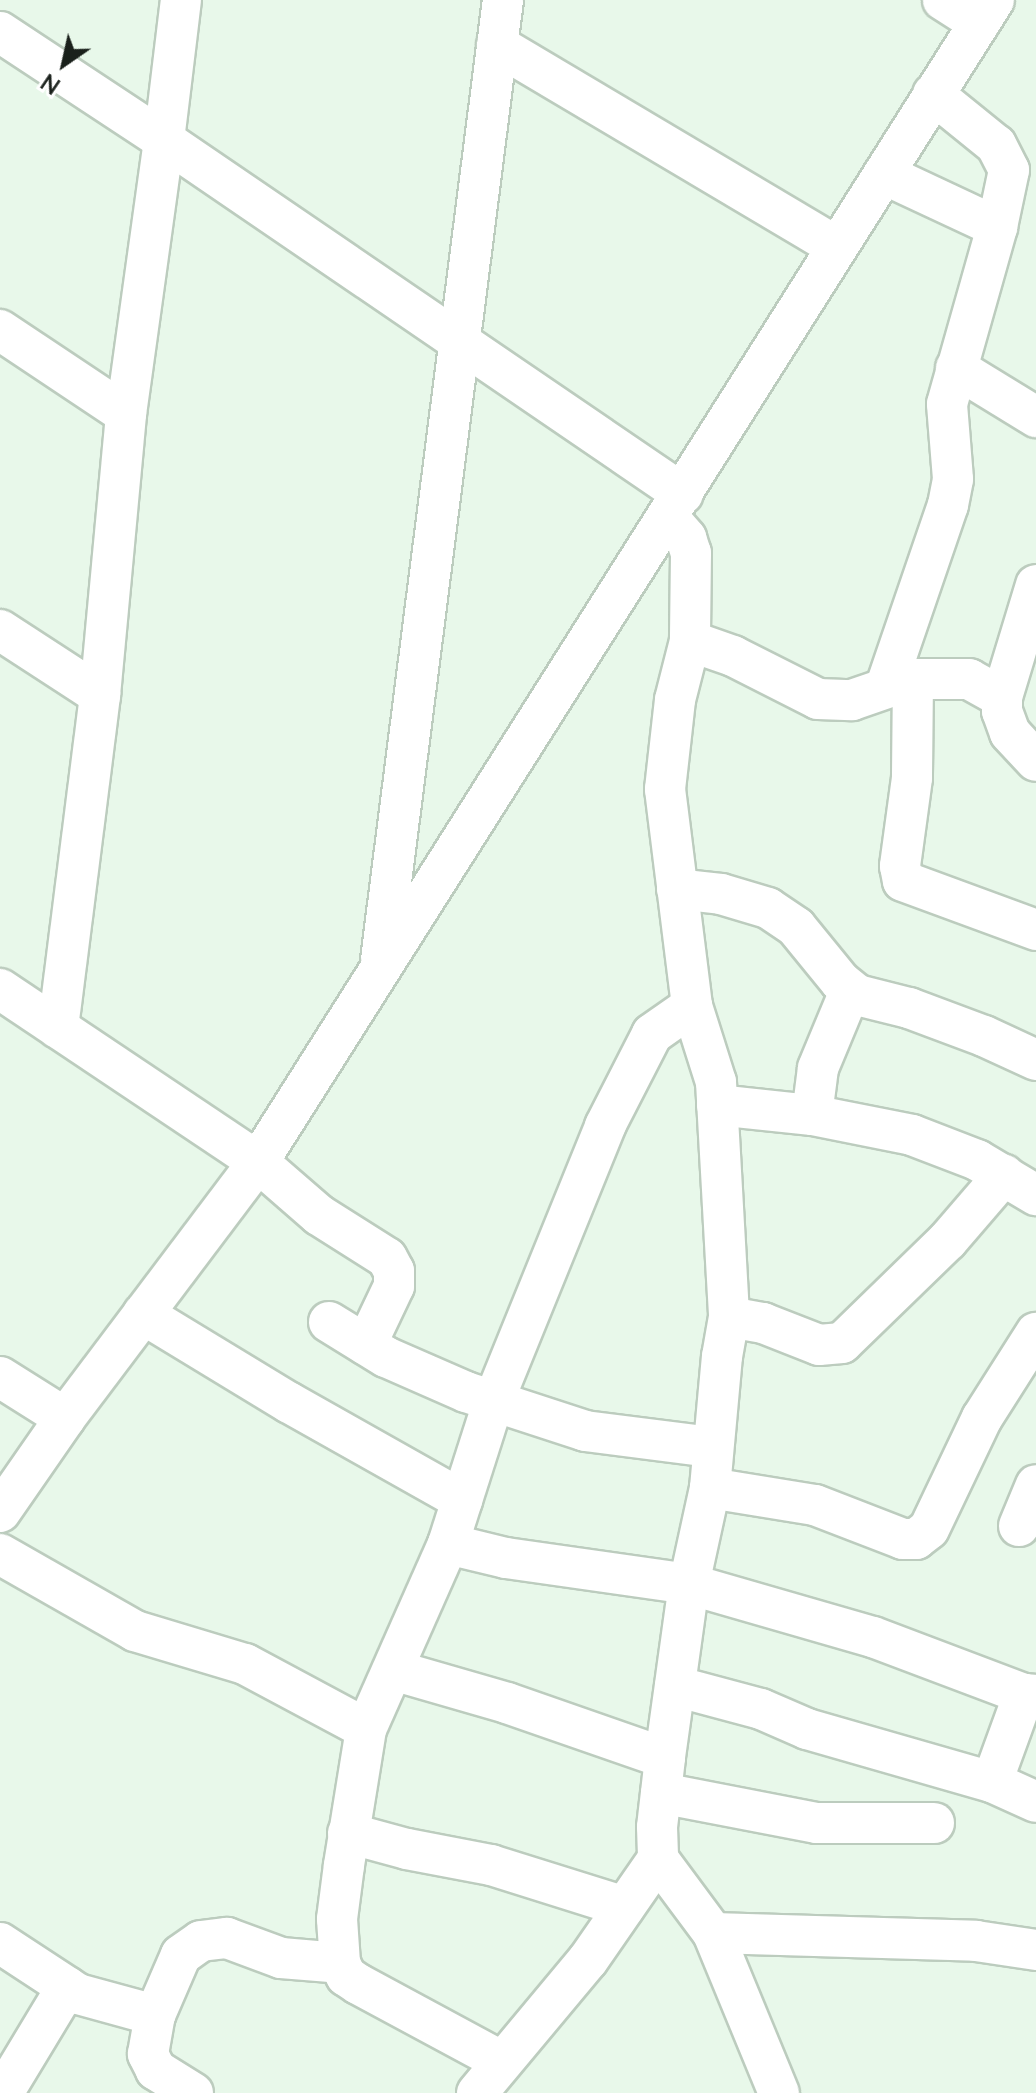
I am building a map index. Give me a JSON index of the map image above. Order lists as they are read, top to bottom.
{
  "north": "bottom left"
}
